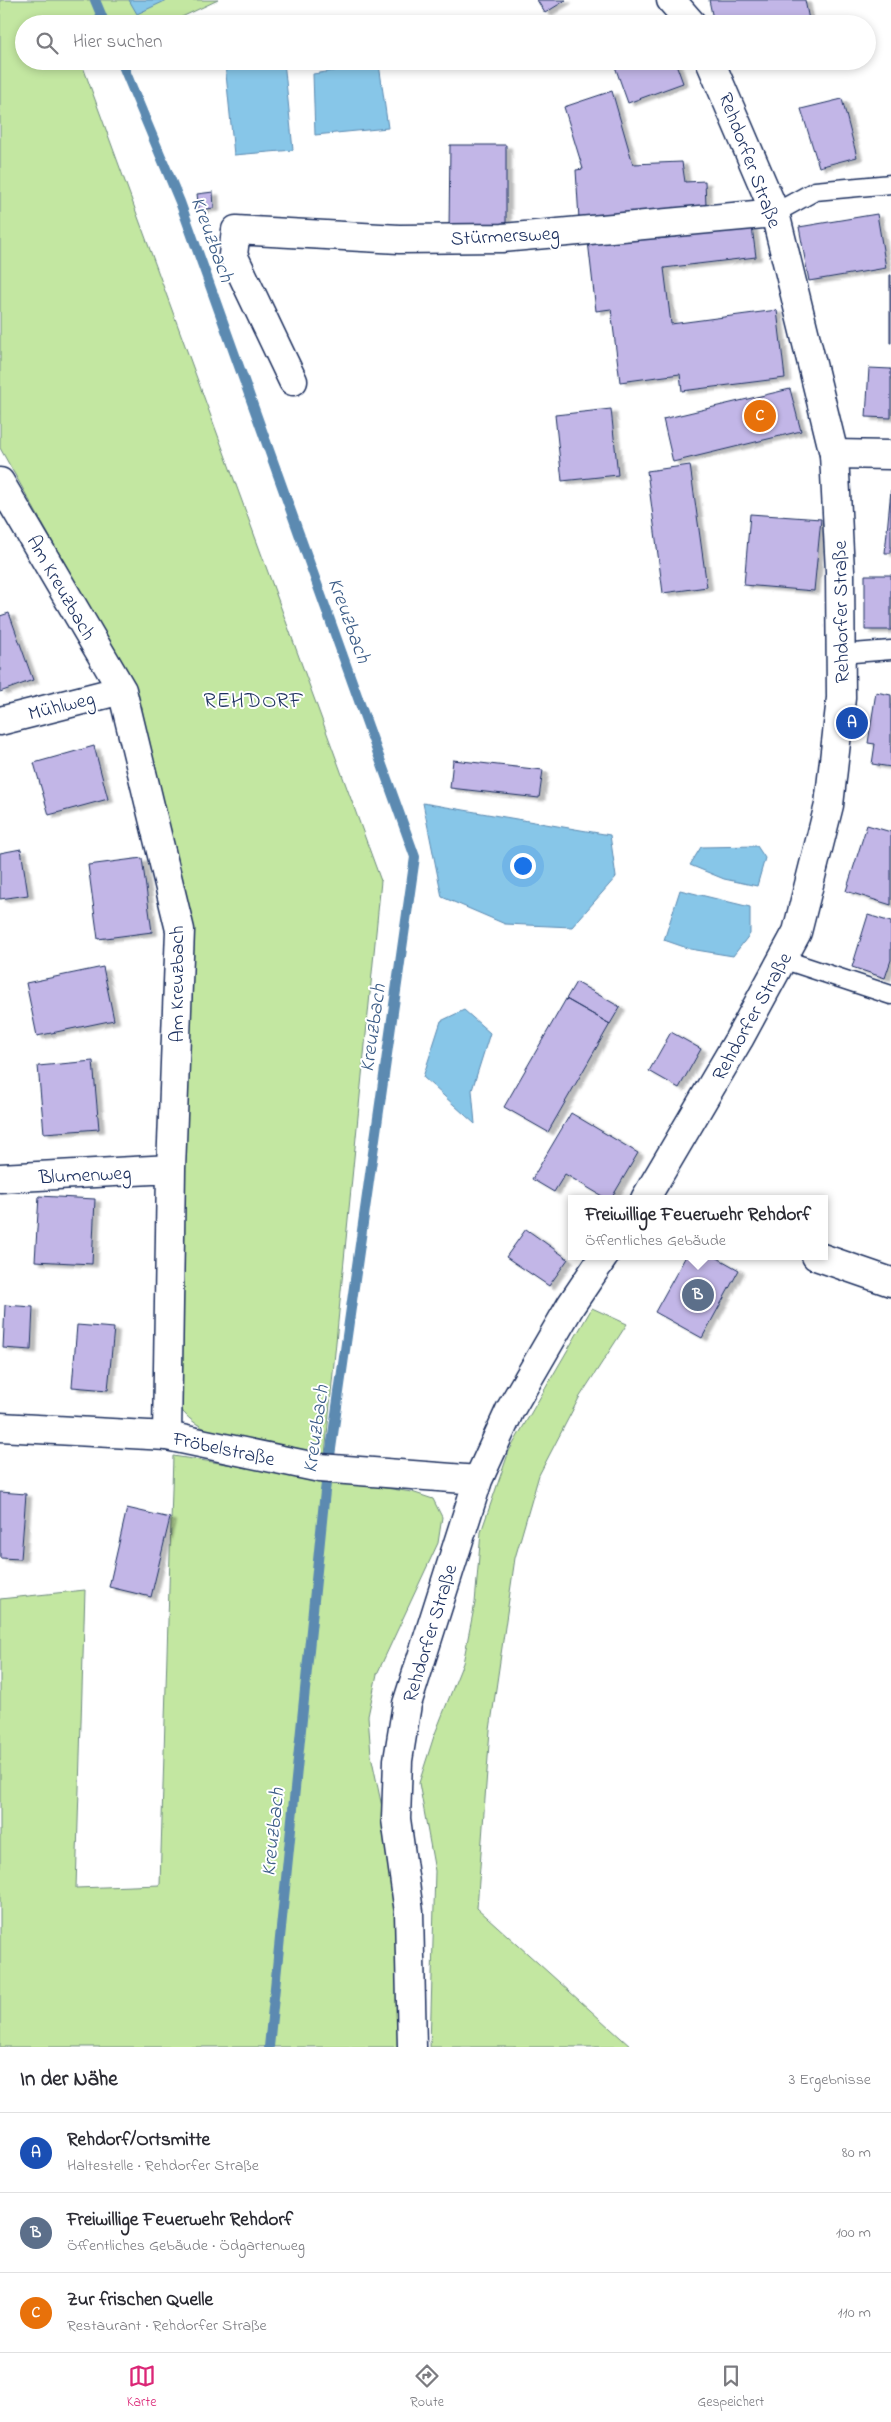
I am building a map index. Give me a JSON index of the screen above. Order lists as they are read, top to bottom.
{
  "streets": {
    "street": [
      "Rehdorfer Straße",
      "Stürmersweg",
      "Am Kreuzbach",
      "Mühlweg",
      "Blumenweg",
      "Fröbelstraße"
    ]
  },
  "crossings": [
    ["Rehdorfer Straße", "Stürmersweg"],
    ["Rehdorfer Straße", "Fröbelstraße"],
    ["Am Kreuzbach", "Mühlweg"],
    ["Am Kreuzbach", "Blumenweg"],
    ["Am Kreuzbach", "Fröbelstraße"]
  ],
  "districts": ["REHDORF"],
  "water": ["Kreuzbach"],
  "page": {
    "search": "Hier suchen",
    "pins": ["C", "A", "B"],
    "popup": ["Freiwillige Feuerwehr Rehdorf", "Öffentliches Gebäude"],
    "heading": ["In der Nähe", "3 Ergebnisse"],
    "list": [
      {
        "mark": "A",
        "name": "Rehdorf/Ortsmitte",
        "note": "Haltestelle · Rehdorfer Straße",
        "value": "80 m"
      },
      {
        "mark": "B",
        "name": "Freiwillige Feuerwehr Rehdorf",
        "note": "Öffentliches Gebäude · Ödgartenweg",
        "value": "100 m"
      },
      {
        "mark": "C",
        "name": "Zur frischen Quelle",
        "note": "Restaurant · Rehdorfer Straße",
        "value": "110 m"
      }
    ],
    "nav": ["Karte", "Route", "Gespeichert"]
  }
}
